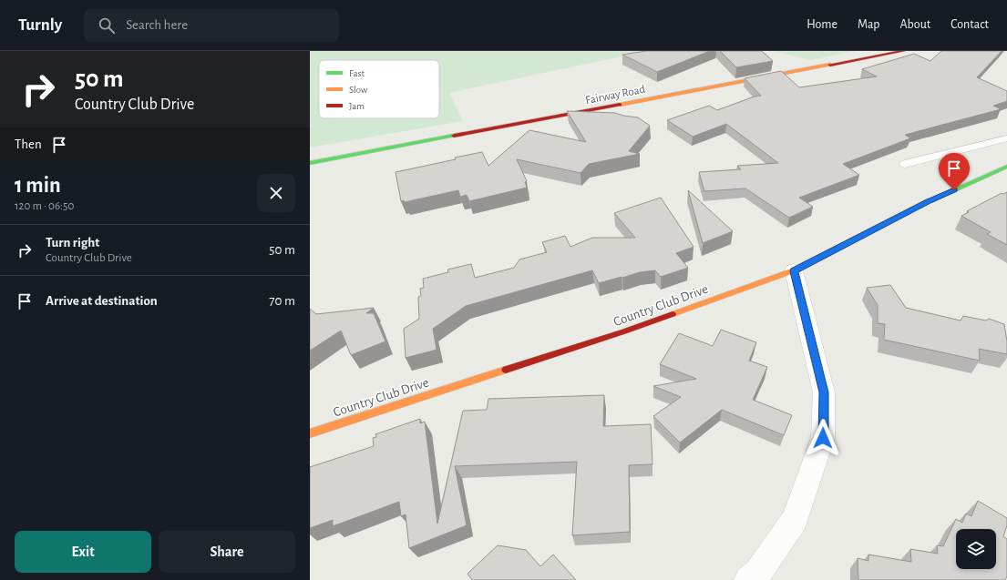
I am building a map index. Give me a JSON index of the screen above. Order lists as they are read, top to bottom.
{
  "streets": {
    "street": ["Fairway Road", "Country Club Drive"]
  },
  "legend": ["Fast", "Slow", "Jam"],
  "page": {
    "header": "Turnly",
    "search": "Search here",
    "nav": [
      "Home",
      "Map",
      "About",
      "Contact"
    ],
    "turn": ["50 m", "Country Club Drive"],
    "then": "Then",
    "heading": ["1 min", "120 m · 06:50"],
    "list": [
      {
        "name": "Turn right",
        "note": "Country Club Drive",
        "value": "50 m"
      },
      {
        "name": "Arrive at destination",
        "value": "70 m"
      }
    ],
    "buttons": ["Exit", "Share"]
  }
}
